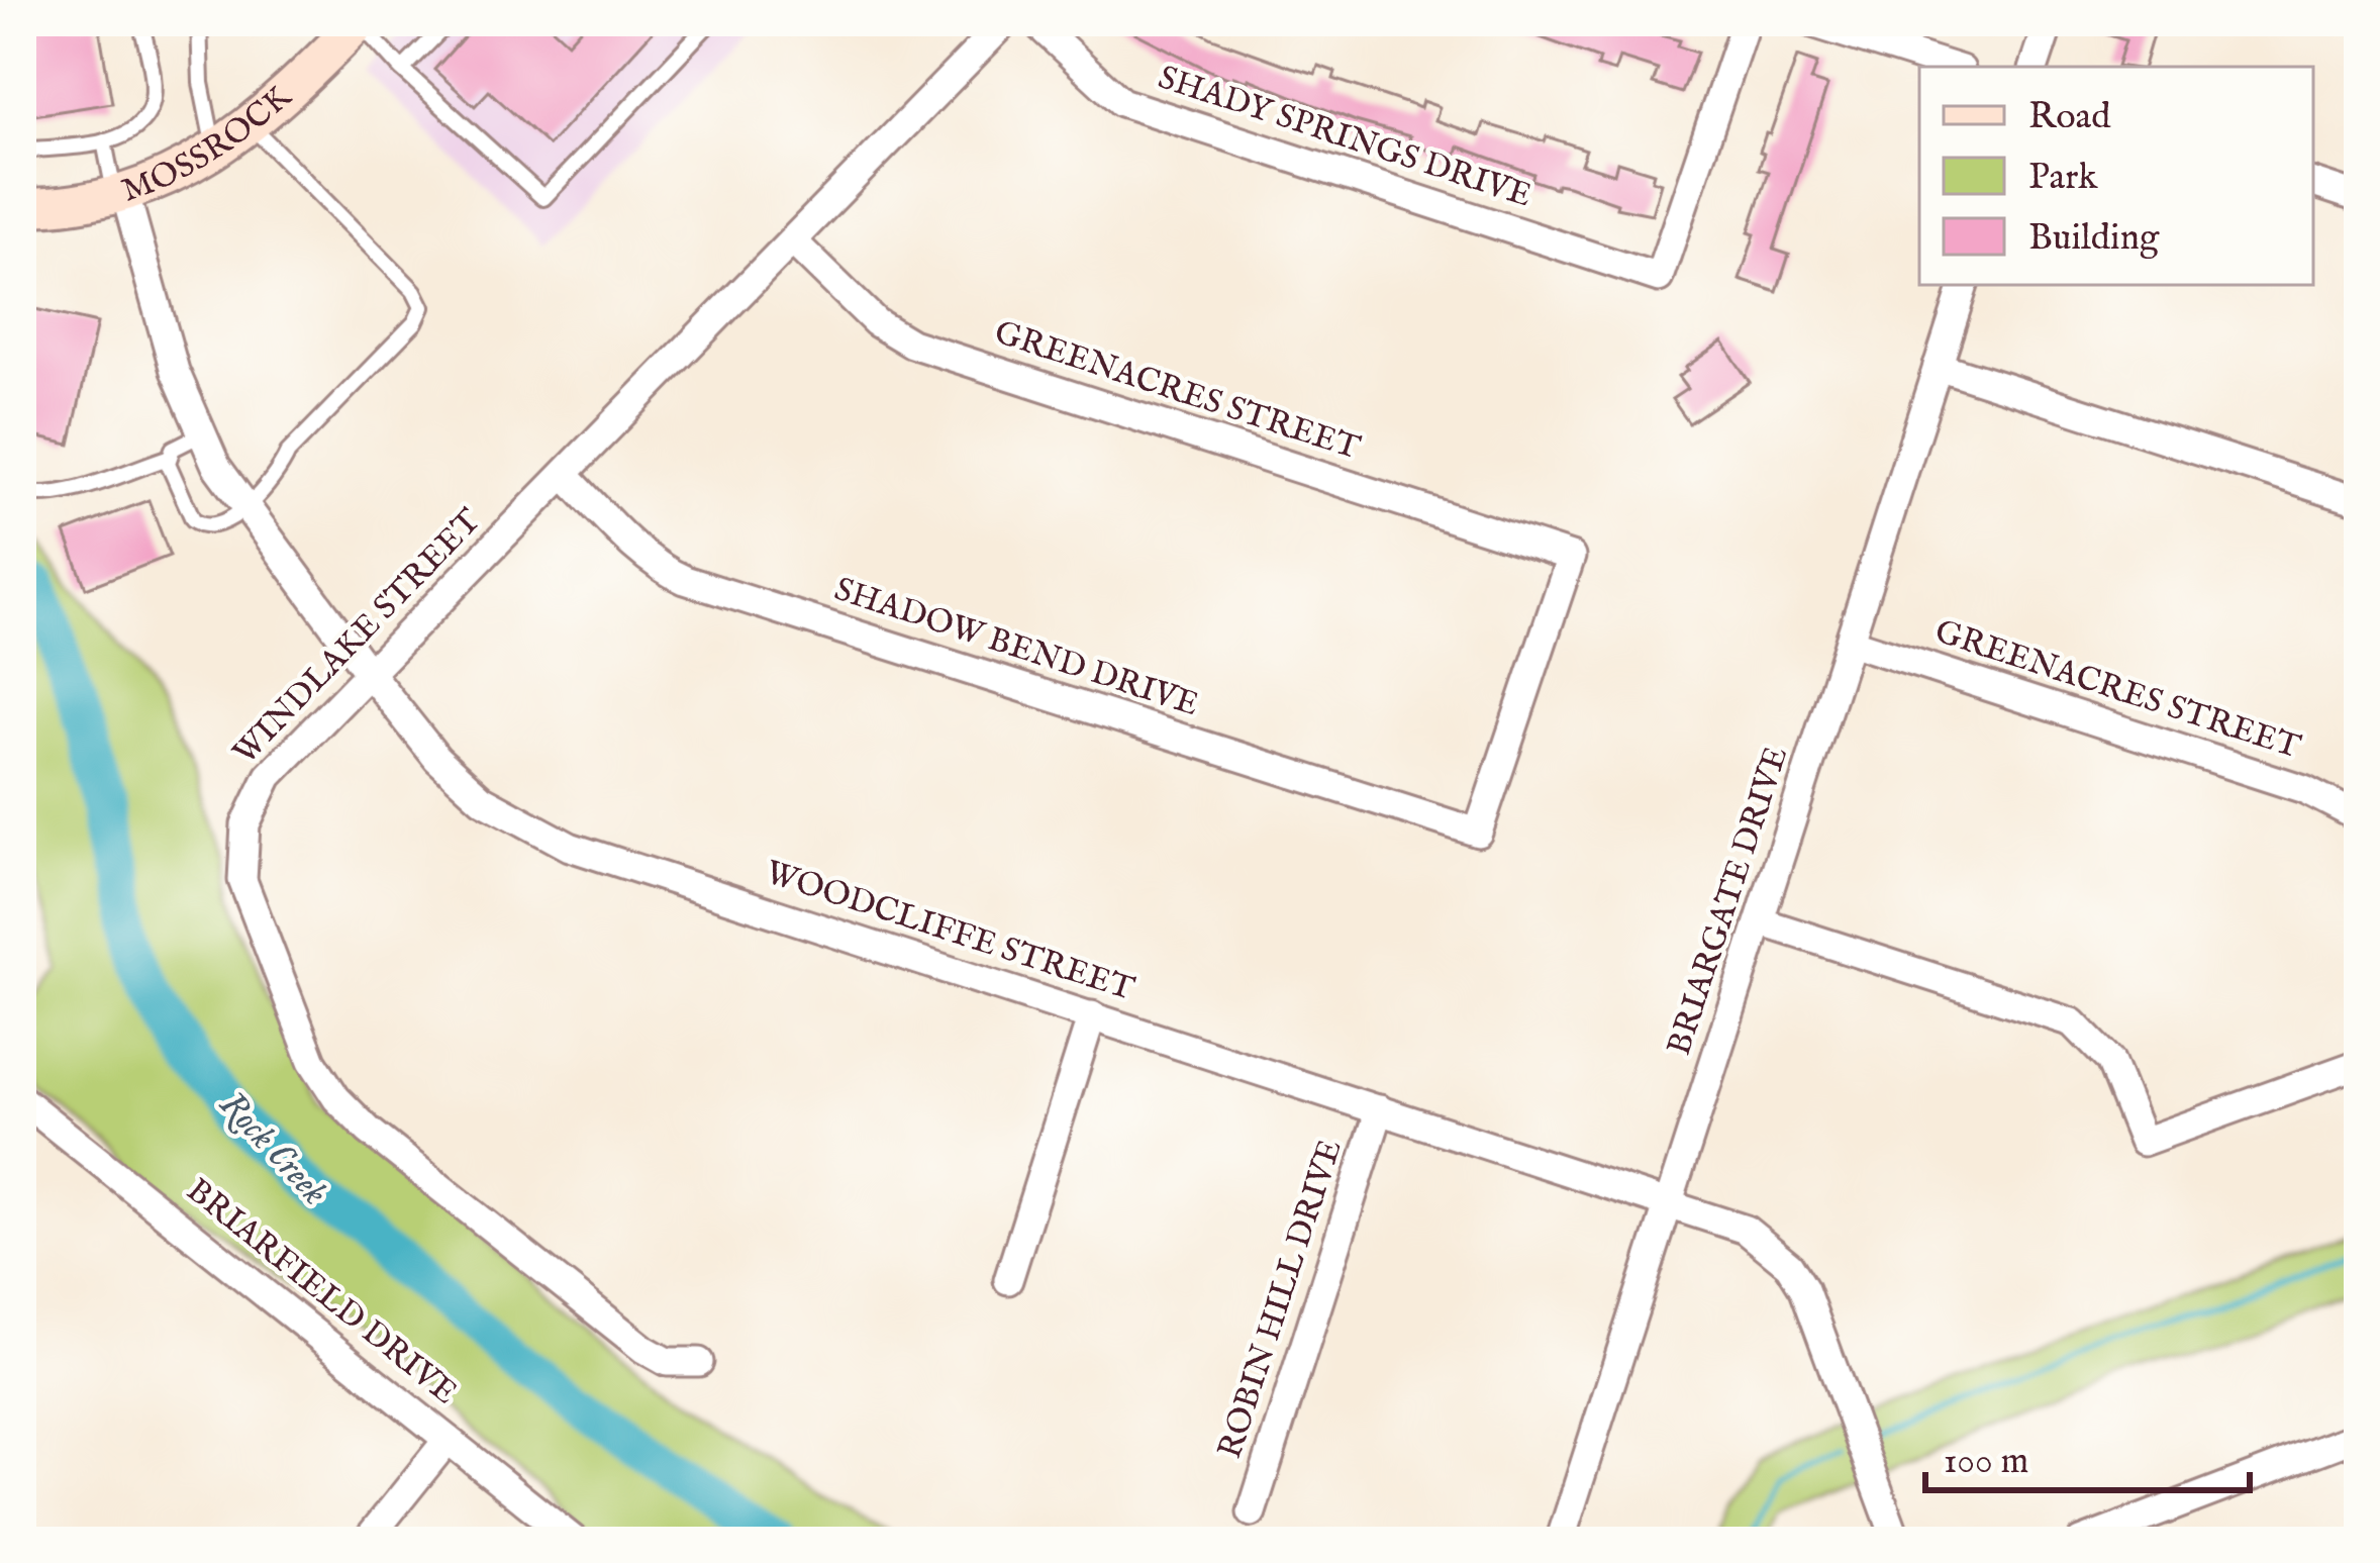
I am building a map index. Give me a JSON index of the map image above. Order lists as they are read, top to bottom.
{
  "streets": {
    "street": [
      "SHADY SPRINGS DRIVE",
      "MOSSROCK",
      "GREENACRES STREET",
      "WINDLAKE STREET",
      "SHADOW BEND DRIVE",
      "BRIARGATE DRIVE",
      "WOODCLIFFE STREET",
      "BRIARFIELD DRIVE",
      "ROBIN HILL DRIVE"
    ]
  },
  "crossings": [
    ["MOSSROCK", "WOODCLIFFE STREET"],
    ["GREENACRES STREET", "WINDLAKE STREET"],
    ["GREENACRES STREET", "SHADOW BEND DRIVE"],
    ["GREENACRES STREET", "BRIARGATE DRIVE"],
    ["WINDLAKE STREET", "SHADOW BEND DRIVE"],
    ["WINDLAKE STREET", "WOODCLIFFE STREET"],
    ["BRIARGATE DRIVE", "WOODCLIFFE STREET"],
    ["WOODCLIFFE STREET", "ROBIN HILL DRIVE"]
  ],
  "water": ["Rock Creek"],
  "legend": ["Road", "Park", "Building"],
  "scale_bar": "100 m"
}
